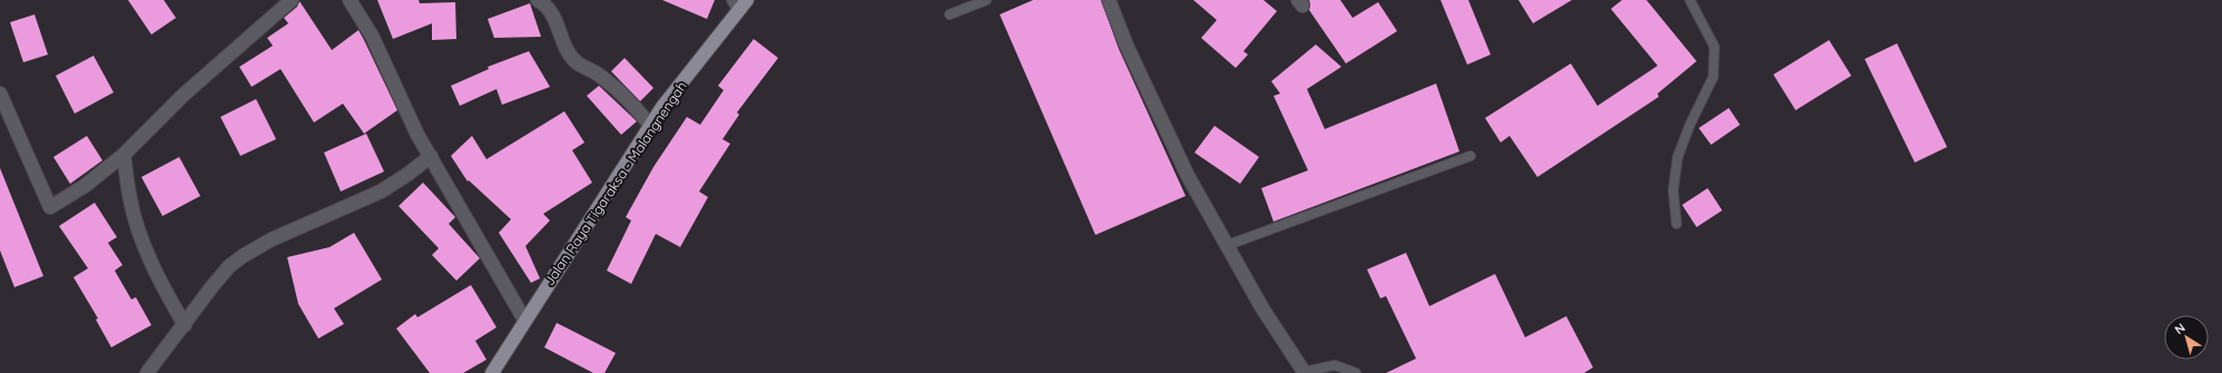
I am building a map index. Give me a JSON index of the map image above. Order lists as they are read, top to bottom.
{
  "streets": {
    "main road": ["Jalan Raya Tigaraksa - Malangnengah"]
  },
  "north": "top left"
}
